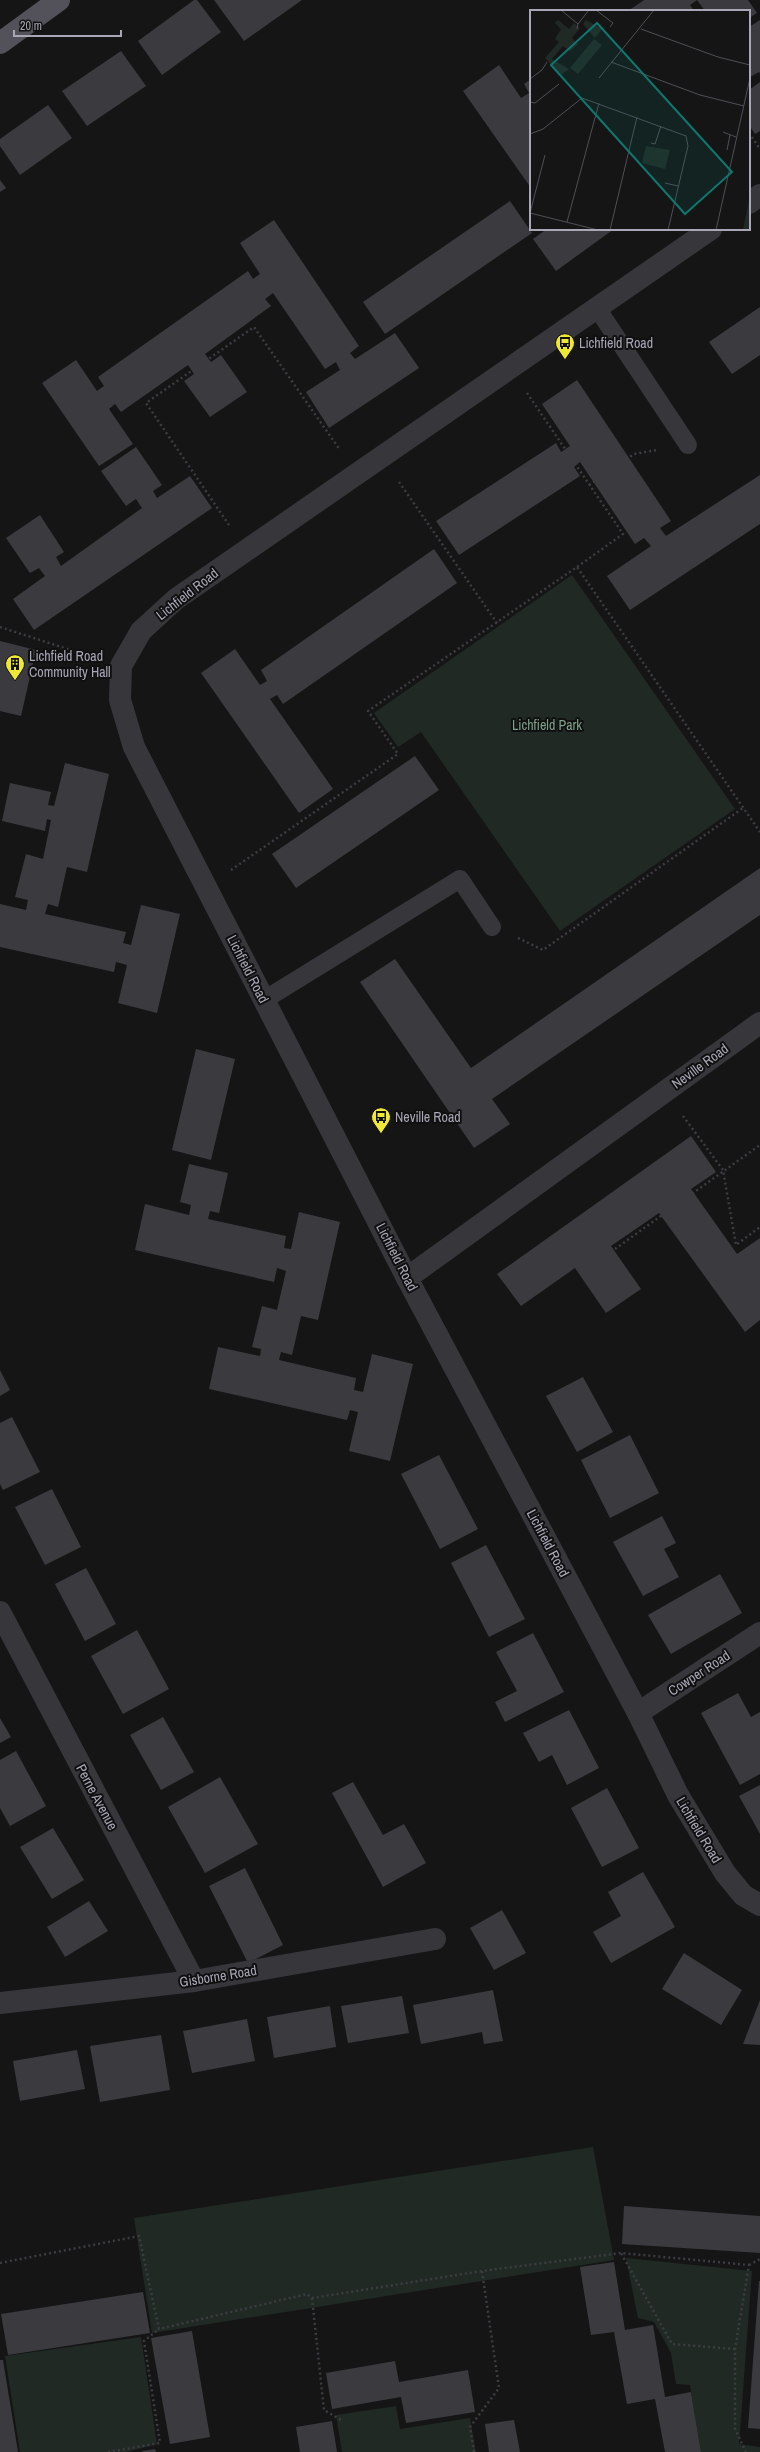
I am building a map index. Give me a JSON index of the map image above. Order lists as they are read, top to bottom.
{
  "streets": {
    "street": [
      "Lichfield Road",
      "Neville Road",
      "Cowper Road",
      "Perne Avenue",
      "Gisborne Road"
    ]
  },
  "crossings": [
    ["Lichfield Road", "Neville Road"],
    ["Lichfield Road", "Cowper Road"],
    ["Perne Avenue", "Gisborne Road"]
  ],
  "parks": ["Lichfield Park"],
  "places": {
    "bus stop": ["Lichfield Road", "Neville Road"],
    "building": ["Lichfield Road Community Hall"]
  },
  "scale_bar": "20 m"
}
